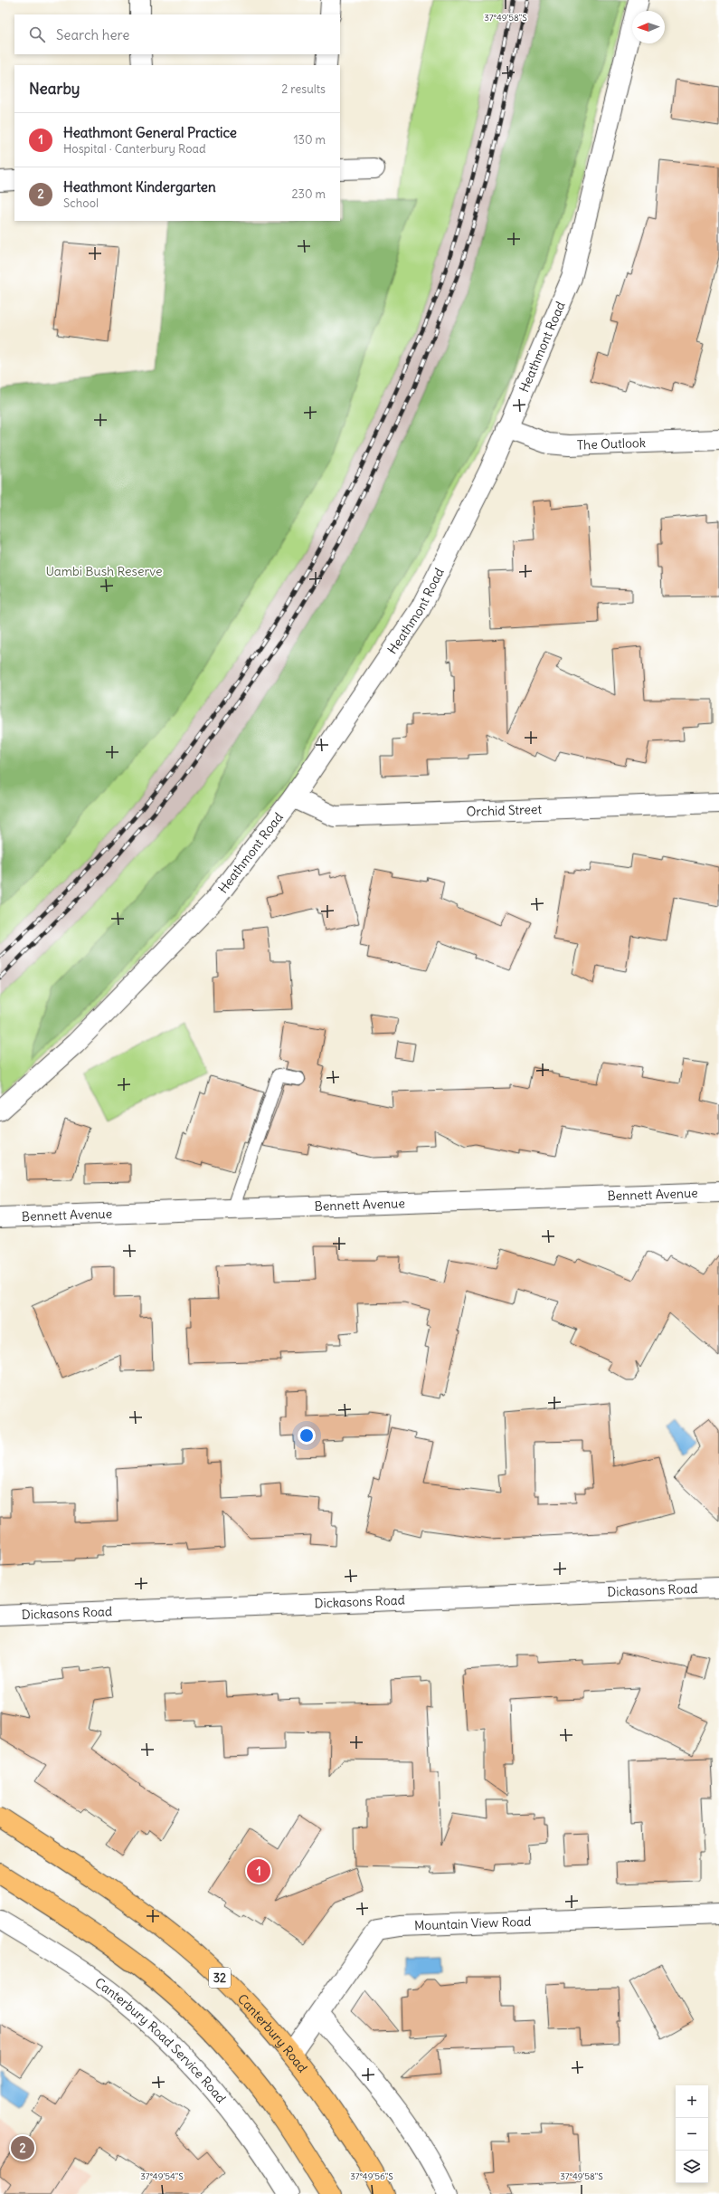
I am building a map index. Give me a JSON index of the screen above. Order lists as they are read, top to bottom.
{
  "streets": {
    "main road": ["32", "Canterbury Road"],
    "street": [
      "Heathmont Road",
      "The Outlook",
      "Orchid Street",
      "Bennett Avenue",
      "Dickasons Road",
      "Mountain View Road",
      "Canterbury Road Service Road"
    ]
  },
  "crossings": [
    ["Heathmont Road", "The Outlook"],
    ["Heathmont Road", "Orchid Street"],
    ["Mountain View Road", "Canterbury Road"]
  ],
  "parks": ["Uambi Bush Reserve"],
  "north": "left",
  "page": {
    "search": "Search here",
    "heading": ["Nearby", "2 results"],
    "list": [
      {
        "mark": "1",
        "name": "Heathmont General Practice",
        "note": "Hospital · Canterbury Road",
        "value": "130 m"
      },
      {
        "mark": "2",
        "name": "Heathmont Kindergarten",
        "note": "School",
        "value": "230 m"
      }
    ],
    "pins": ["1", "2"],
    "map_buttons": ["+", "−"]
  },
  "coordinates": ["37°49'58\"S", "37°49'54\"S", "37°49'56\"S"]
}
